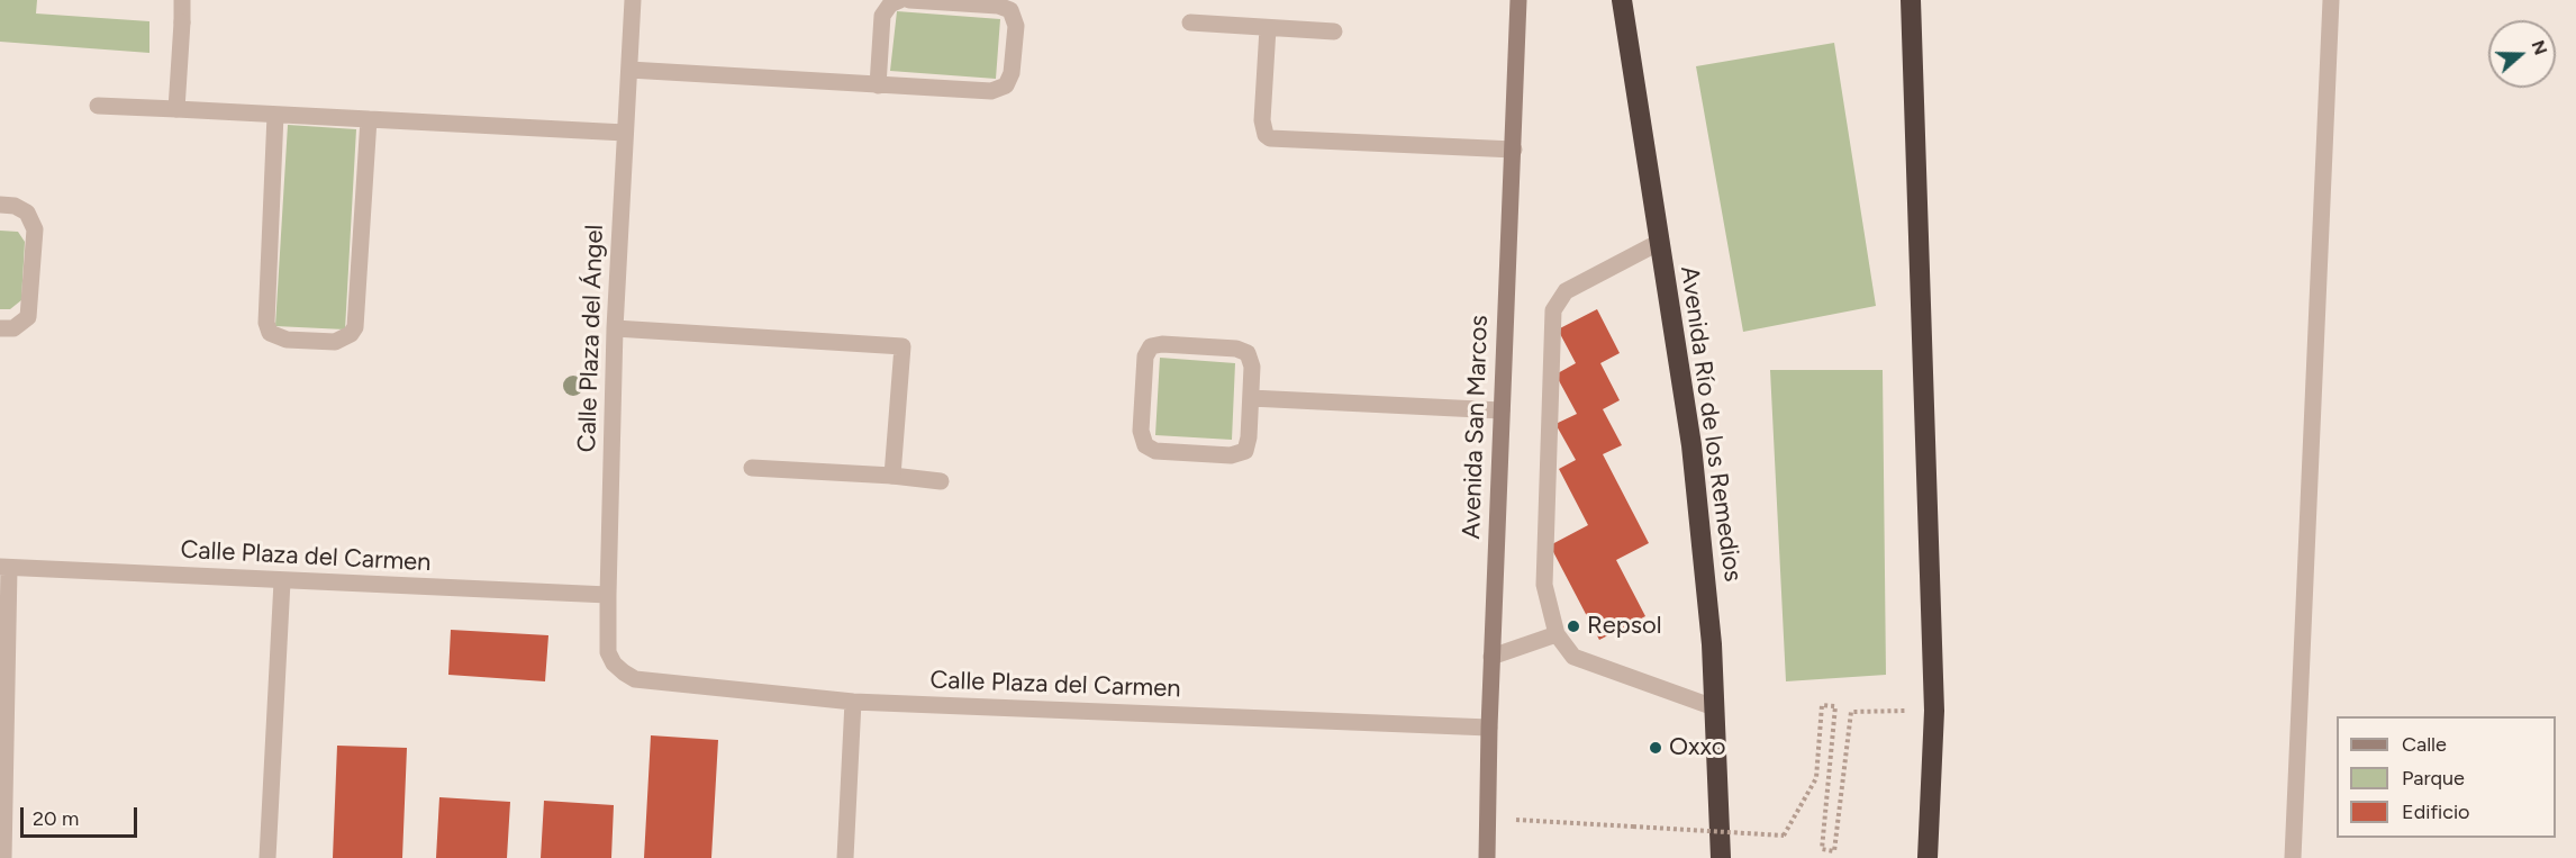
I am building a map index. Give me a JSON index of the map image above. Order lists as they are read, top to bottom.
{
  "streets": {
    "highway": ["Avenida Río de los Remedios"],
    "street": ["Calle Plaza del Ángel", "Avenida San Marcos", "Calle Plaza del Carmen"]
  },
  "crossings": [
    ["Calle Plaza del Ángel", "Calle Plaza del Carmen"],
    ["Avenida San Marcos", "Calle Plaza del Carmen"]
  ],
  "places": ["Repsol", "Oxxo"],
  "legend": ["Calle", "Parque", "Edificio"],
  "scale_bar": "20 m",
  "north": "right"
}
